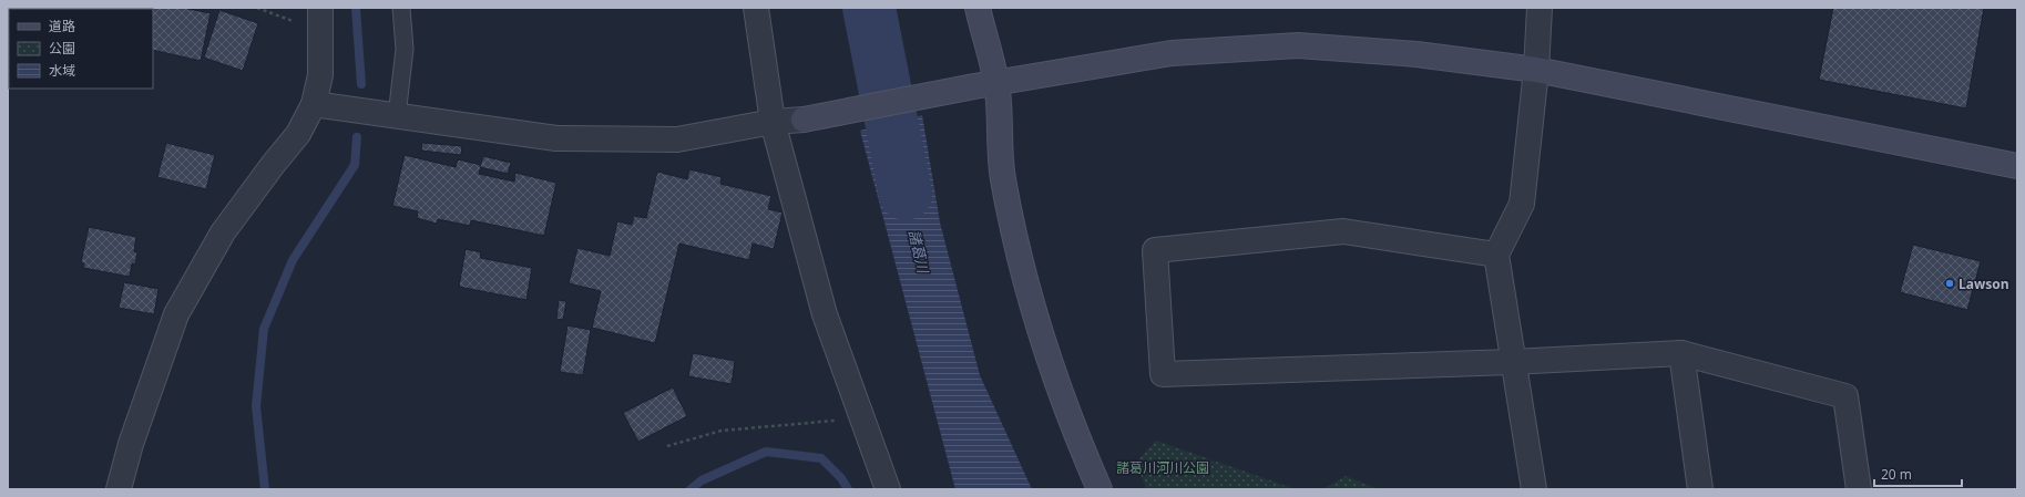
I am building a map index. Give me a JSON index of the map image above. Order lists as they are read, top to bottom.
{
  "water": ["諸葛川"],
  "parks": ["諸葛川河川公園"],
  "places": ["Lawson"],
  "legend": ["道路", "公園", "水域"],
  "scale_bar": "20 m"
}
